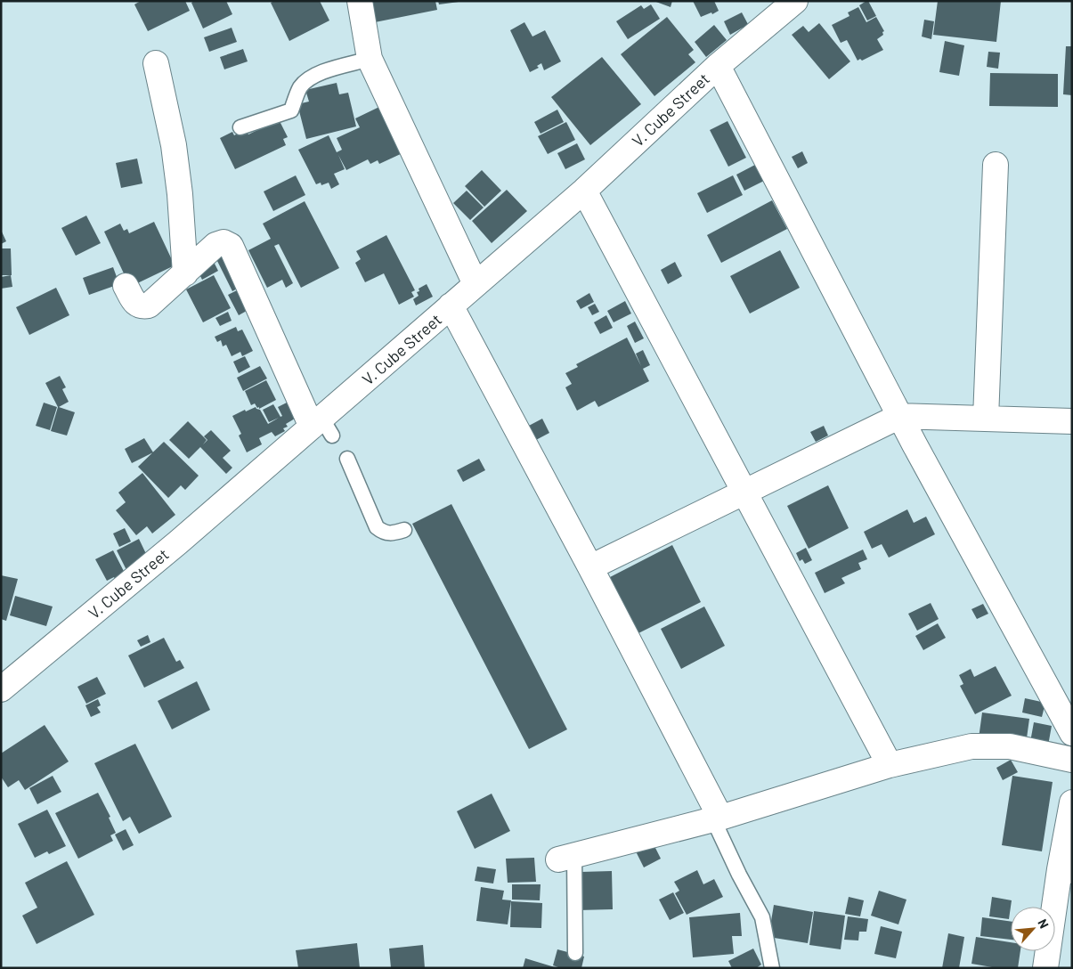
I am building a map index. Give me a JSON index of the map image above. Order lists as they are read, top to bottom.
{
  "streets": {
    "street": ["V. Cube Street"]
  },
  "north": "top right"
}
